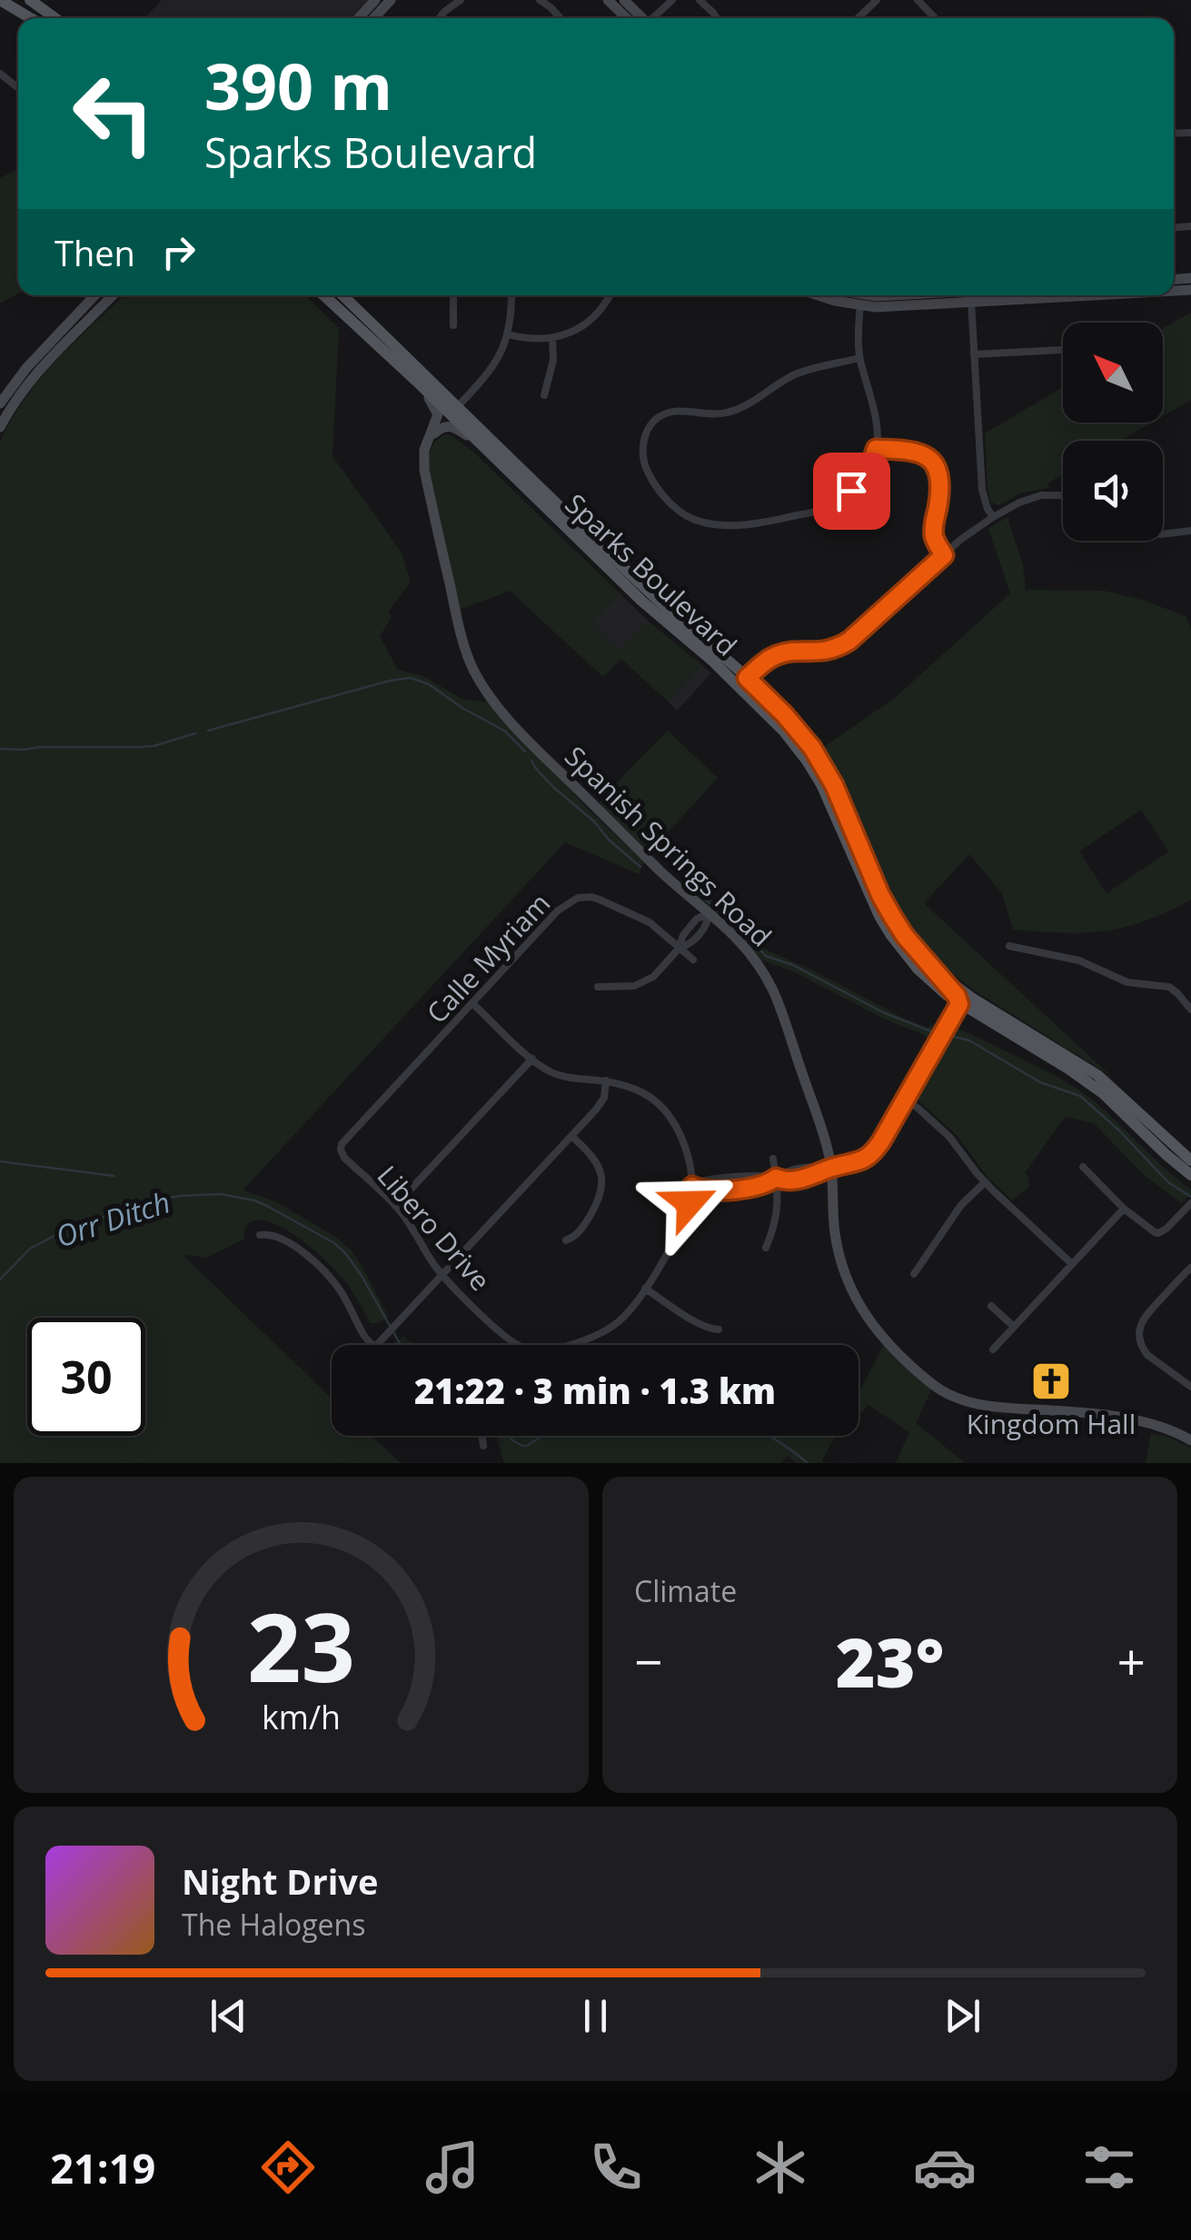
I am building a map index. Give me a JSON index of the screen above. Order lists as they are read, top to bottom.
{
  "streets": {
    "main road": ["Sparks Boulevard"],
    "street": ["Spanish Springs Road", "Calle Myriam", "Libero Drive"]
  },
  "crossings": [
    ["Sparks Boulevard", "Spanish Springs Road"],
    ["Calle Myriam", "Libero Drive"]
  ],
  "water": ["Orr Ditch"],
  "places": {
    "church": ["Kingdom Hall"]
  },
  "north": "top left",
  "page": {
    "turn": ["390 m", "Sparks Boulevard"],
    "then": "Then",
    "limit": "30",
    "trip": "21:22 · 3 min · 1.3 km",
    "tile": "Climate",
    "heat": ["−", "23°", "+"],
    "song": ["Night Drive", "The Halogens"],
    "tabs": "21:19",
    "gauge": ["23", "km/h"]
  }
}
